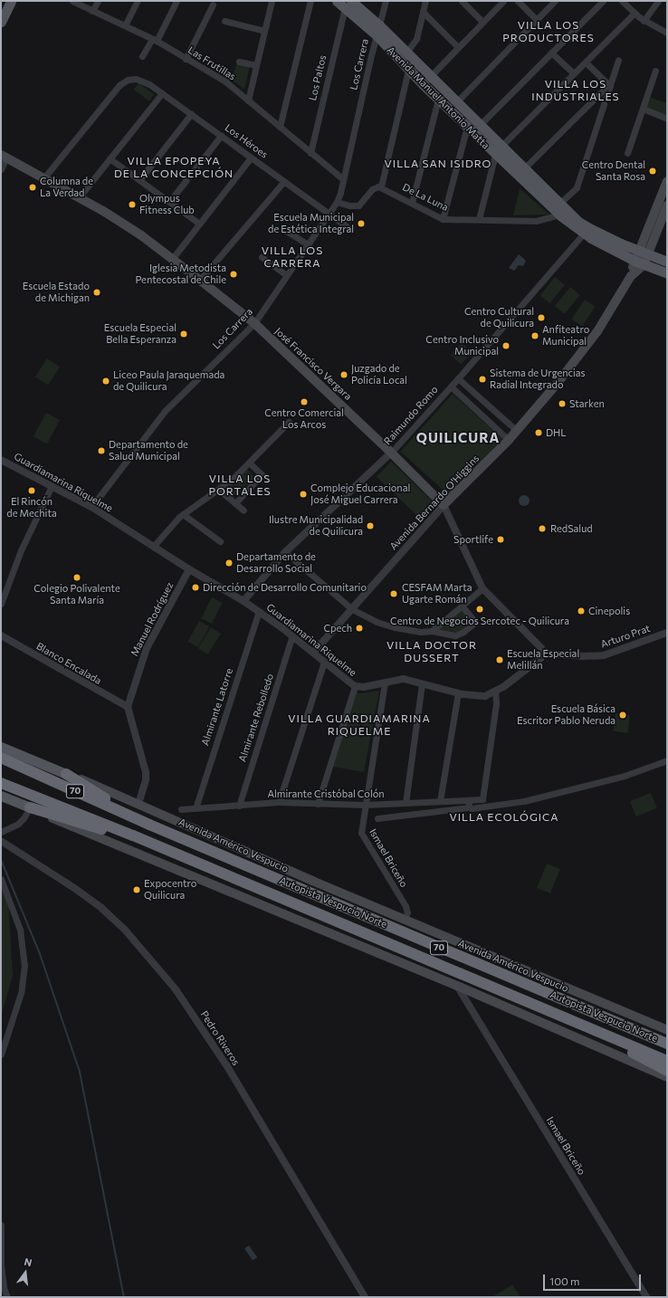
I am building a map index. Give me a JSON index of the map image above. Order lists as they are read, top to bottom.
{
  "streets": {
    "highway": ["70", "Autopista Vespucio Norte"],
    "main road": [
      "Avenida Manuel Antonio Matta",
      "José Francisco Vergara",
      "Avenida Bernardo O'Higgins",
      "Avenida Américo Vespucio"
    ],
    "street": [
      "Las Frutillas",
      "Los Carrera",
      "Los Paltos",
      "Los Héroes",
      "De La Luna",
      "Raimundo Romo",
      "Guardiamarina Riquelme",
      "Manuel Rodríguez",
      "Arturo Prat",
      "Blanco Encalada",
      "Almirante Latorre",
      "Almirante Rebolledo",
      "Almirante Cristóbal Colón",
      "Ismael Briceño",
      "Pedro Riveros"
    ]
  },
  "crossings": [
    ["Las Frutillas", "Los Carrera"],
    ["Las Frutillas", "Los Paltos"],
    ["Los Carrera", "Avenida Manuel Antonio Matta"],
    ["Los Carrera", "Los Héroes"],
    ["Los Carrera", "José Francisco Vergara"],
    ["Los Carrera", "Guardiamarina Riquelme"],
    ["Los Paltos", "Avenida Manuel Antonio Matta"],
    ["Avenida Manuel Antonio Matta", "De La Luna"],
    ["Avenida Manuel Antonio Matta", "Raimundo Romo"],
    ["Avenida Manuel Antonio Matta", "Avenida Bernardo O'Higgins"],
    ["Los Héroes", "José Francisco Vergara"],
    ["José Francisco Vergara", "Raimundo Romo"],
    ["José Francisco Vergara", "Guardiamarina Riquelme"],
    ["José Francisco Vergara", "Avenida Bernardo O'Higgins"],
    ["José Francisco Vergara", "Arturo Prat"],
    ["Raimundo Romo", "Guardiamarina Riquelme"],
    ["Guardiamarina Riquelme", "Avenida Bernardo O'Higgins"],
    ["Guardiamarina Riquelme", "Manuel Rodríguez"],
    ["Guardiamarina Riquelme", "Arturo Prat"],
    ["Guardiamarina Riquelme", "Almirante Latorre"],
    ["Guardiamarina Riquelme", "Almirante Rebolledo"],
    ["Guardiamarina Riquelme", "Almirante Cristóbal Colón"],
    ["Guardiamarina Riquelme", "Ismael Briceño"],
    ["Manuel Rodríguez", "Blanco Encalada"],
    ["Almirante Latorre", "Almirante Cristóbal Colón"],
    ["Almirante Rebolledo", "Almirante Cristóbal Colón"],
    ["Almirante Cristóbal Colón", "Ismael Briceño"],
    ["Avenida Américo Vespucio", "Ismael Briceño"]
  ],
  "districts": [
    "VILLA LOS PRODUCTORES",
    "VILLA LOS INDUSTRIALES",
    "VILLA EPOPEYA DE LA CONCEPCIÓN",
    "VILLA SAN ISIDRO",
    "VILLA LOS CARRERA",
    "QUILICURA",
    "VILLA LOS PORTALES",
    "VILLA DOCTOR DUSSERT",
    "VILLA GUARDIAMARINA RIQUELME",
    "VILLA ECOLÓGICA"
  ],
  "places": [
    "Centro Dental Santa Rosa",
    "Columna de La Verdad",
    "Olympus Fitness Club",
    "Escuela Municipal de Estética Integral",
    "Iglesia Metodista Pentecostal de Chile",
    "Escuela Estado de Michigan",
    "Centro Cultural de Quilicura",
    "Escuela Especial Bella Esperanza",
    "Anfiteatro Municipal",
    "Centro Inclusivo Municipal",
    "Juzgado de Policía Local",
    "Sistema de Urgencias Radial Integrado",
    "Liceo Paula Jaraquemada de Quilicura",
    "Centro Comercial Los Arcos",
    "Starken",
    "DHL",
    "Departamento de Salud Municipal",
    "El Rincón de Mechita",
    "Complejo Educacional José Miguel Carrera",
    "Ilustre Municipalidad de Quilicura",
    "RedSalud",
    "Sportlife",
    "Departamento de Desarrollo Social",
    "Colegio Polivalente Santa María",
    "Dirección de Desarrollo Comunitario",
    "CESFAM Marta Ugarte Román",
    "Centro de Negocios Sercotec - Quilicura",
    "Cinepolis",
    "Cpech",
    "Escuela Especial Melillán",
    "Escuela Básica Escritor Pablo Neruda",
    "Expocentro Quilicura"
  ],
  "scale_bar": "100 m",
  "north": "top"
}
